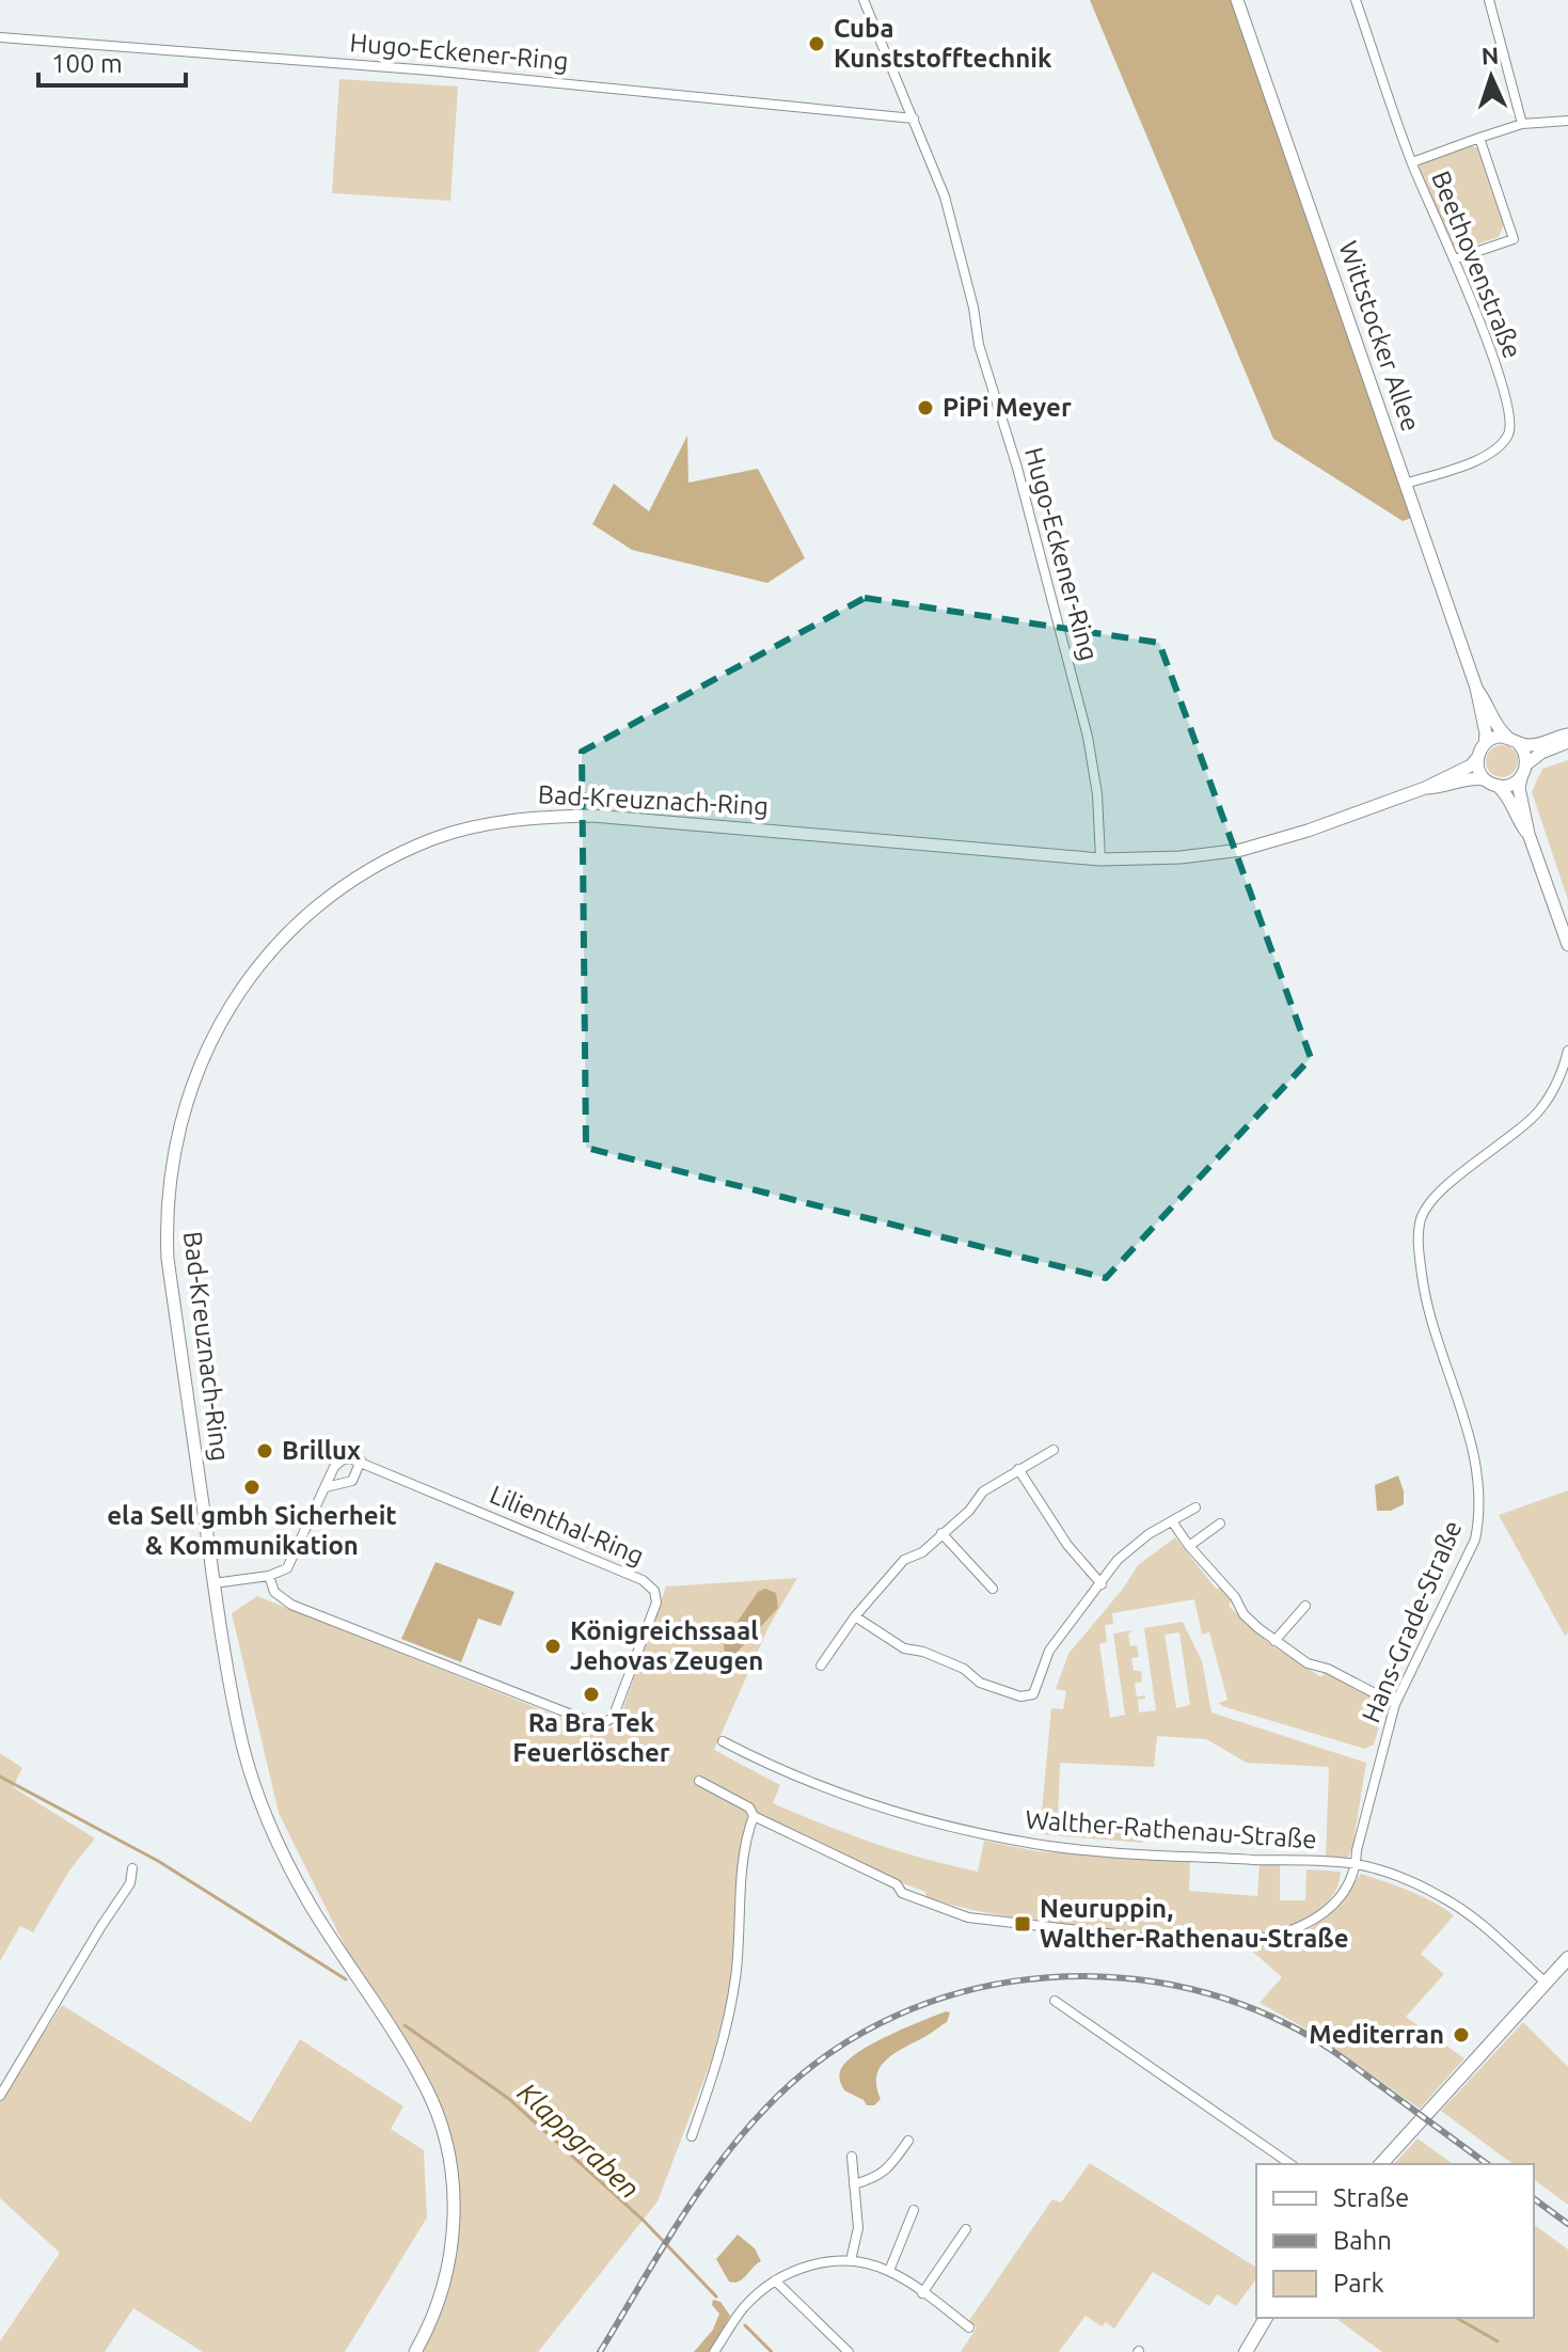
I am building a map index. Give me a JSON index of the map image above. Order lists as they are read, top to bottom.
{
  "streets": {
    "main road": ["Wittstocker Allee", "Bad-Kreuznach-Ring"],
    "street": [
      "Hugo-Eckener-Ring",
      "Beethovenstraße",
      "Lilienthal-Ring",
      "Hans-Grade-Straße",
      "Walther-Rathenau-Straße"
    ]
  },
  "crossings": [
    ["Hugo-Eckener-Ring", "Bad-Kreuznach-Ring"],
    ["Beethovenstraße", "Wittstocker Allee"],
    ["Hans-Grade-Straße", "Walther-Rathenau-Straße"]
  ],
  "water": ["Klappgraben"],
  "places": {
    "other": [
      "Cuba Kunststofftechnik",
      "PiPi Meyer",
      "Brillux",
      "ela Sell gmbh Sicherheit & Kommunikation",
      "Königreichssaal Jehovas Zeugen",
      "Ra Bra Tek Feuerlöscher",
      "Mediterran"
    ],
    "transit": ["Neuruppin, Walther-Rathenau-Straße"]
  },
  "legend": ["Straße", "Bahn", "Park"],
  "scale_bar": "100 m",
  "north": "top"
}
